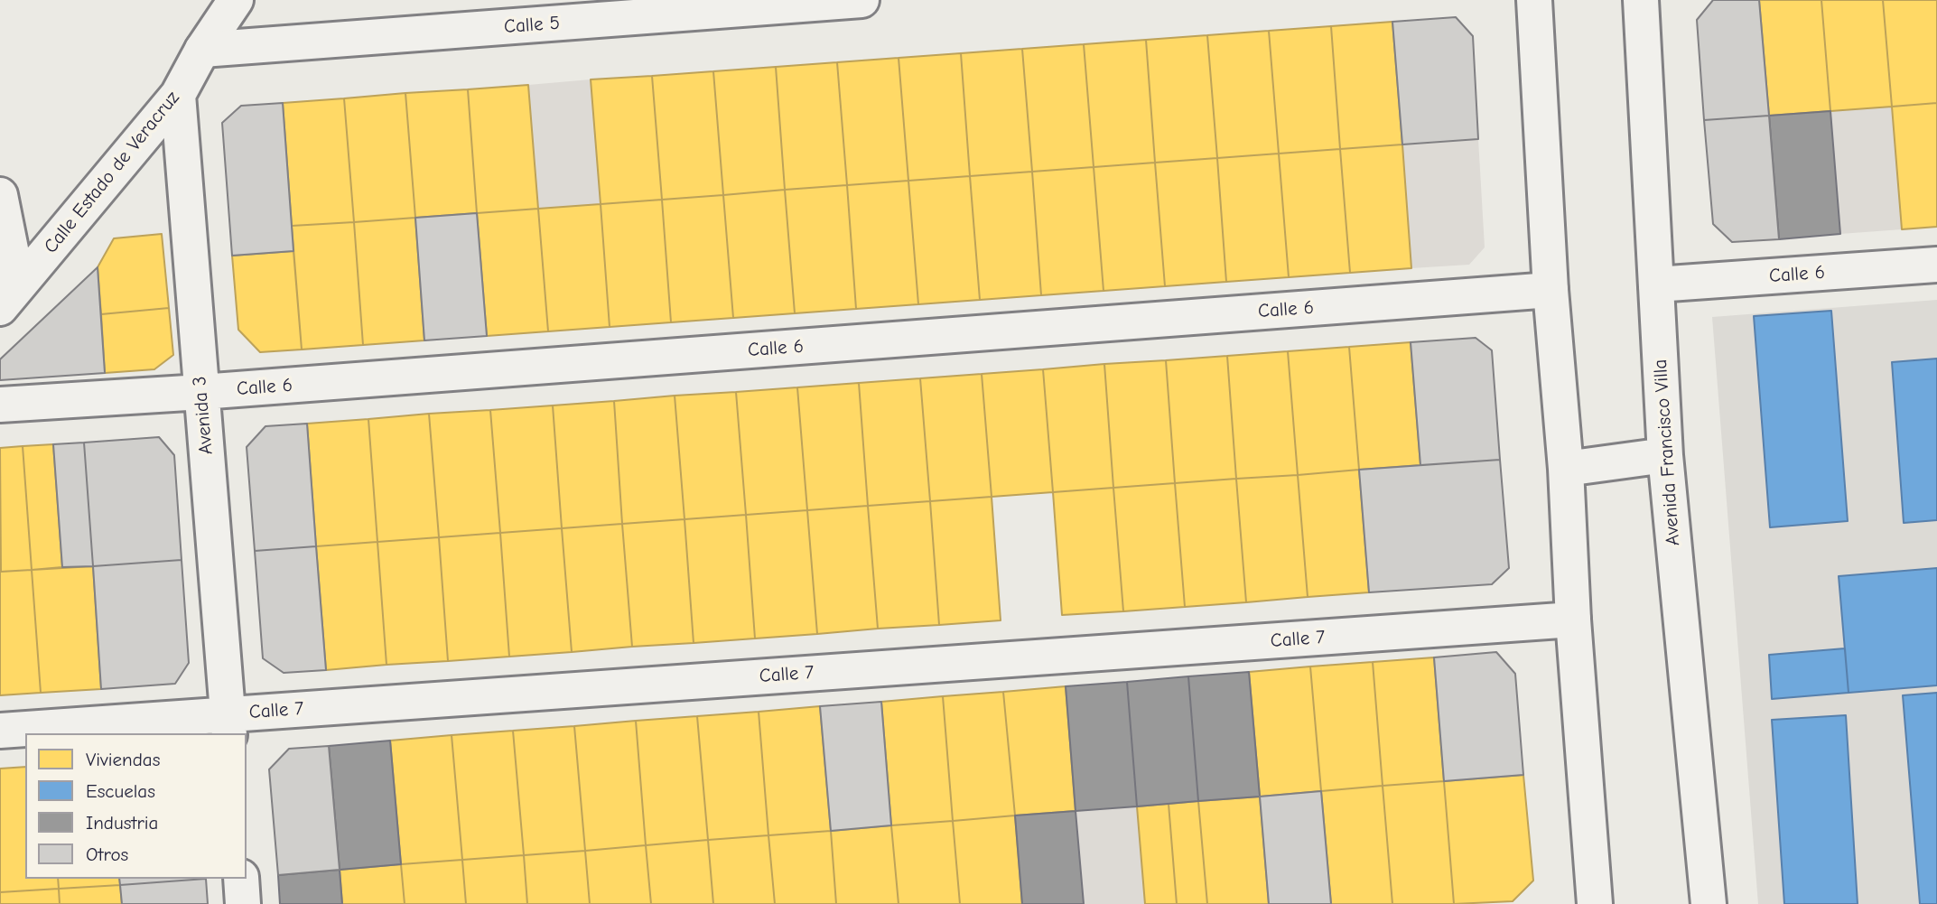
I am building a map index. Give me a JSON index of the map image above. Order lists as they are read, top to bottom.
{
  "streets": {
    "street": [
      "Calle 5",
      "Calle Estado de Veracruz",
      "Calle 6",
      "Avenida 3",
      "Avenida Francisco Villa",
      "Calle 7"
    ]
  },
  "crossings": [
    ["Calle 5", "Calle Estado de Veracruz"],
    ["Calle Estado de Veracruz", "Avenida 3"],
    ["Calle 6", "Avenida 3"],
    ["Calle 6", "Avenida Francisco Villa"],
    ["Avenida 3", "Calle 7"]
  ],
  "legend": [
    "Viviendas",
    "Escuelas",
    "Industria",
    "Otros"
  ]
}
